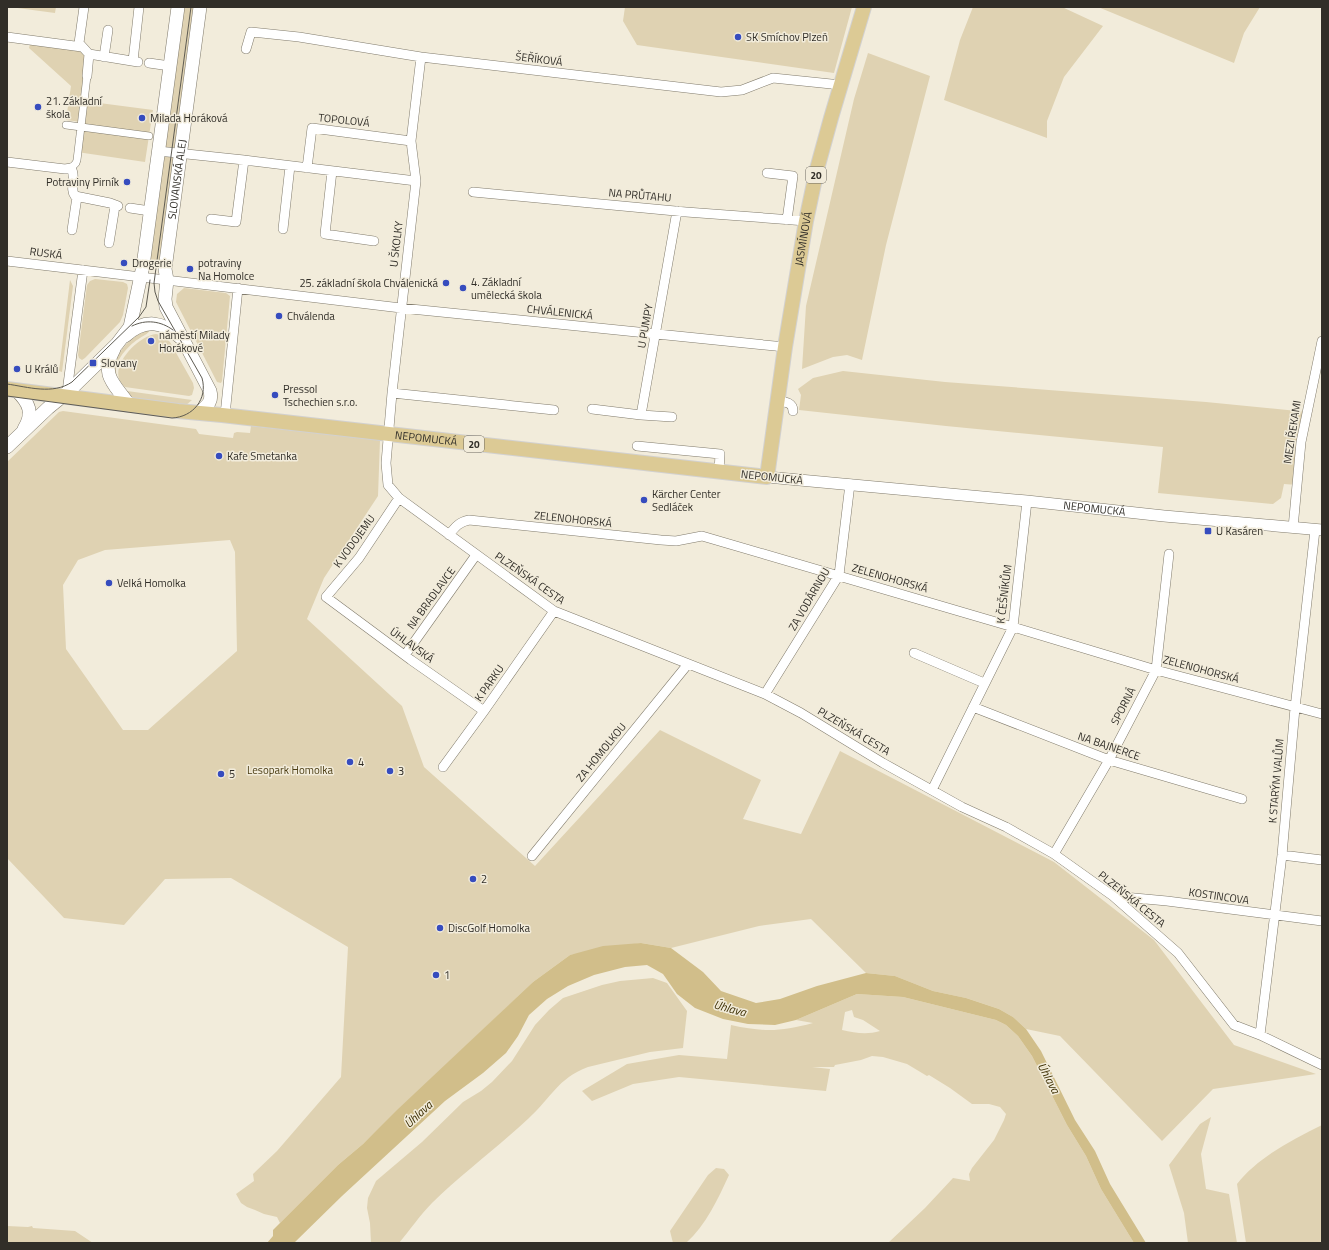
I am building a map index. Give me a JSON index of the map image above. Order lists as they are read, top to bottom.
{
  "streets": {
    "main road": [
      "20",
      "SLOVANSKÁ ALEJ",
      "JASMÍNOVÁ",
      "NEPOMUCKÁ"
    ],
    "street": [
      "ŠEŘÍKOVÁ",
      "TOPOLOVÁ",
      "NA PRŮTAHU",
      "U ŠKOLKY",
      "RUSKÁ",
      "CHVÁLENICKÁ",
      "U PUMPY",
      "MEZI ŘEKAMI",
      "ZELENOHORSKÁ",
      "K VODOJEMU",
      "PLZEŇSKÁ CESTA",
      "K ČEŠNÍKŮM",
      "NA BRADLAVCE",
      "ZA VODÁRNOU",
      "ÚHLAVSKÁ",
      "K PARKU",
      "SPORNÁ",
      "NA BAJNERCE",
      "ZA HOMOLKOU",
      "K STARÝM VALŮM",
      "KOSTINCOVA"
    ]
  },
  "crossings": [
    ["ŠEŘÍKOVÁ", "JASMÍNOVÁ"],
    ["ŠEŘÍKOVÁ", "U ŠKOLKY"],
    ["TOPOLOVÁ", "U ŠKOLKY"],
    ["20", "NEPOMUCKÁ"],
    ["NA PRŮTAHU", "JASMÍNOVÁ"],
    ["NA PRŮTAHU", "U PUMPY"],
    ["JASMÍNOVÁ", "CHVÁLENICKÁ"],
    ["JASMÍNOVÁ", "NEPOMUCKÁ"],
    ["U ŠKOLKY", "CHVÁLENICKÁ"],
    ["U ŠKOLKY", "NEPOMUCKÁ"],
    ["U ŠKOLKY", "PLZEŇSKÁ CESTA"],
    ["CHVÁLENICKÁ", "U PUMPY"],
    ["MEZI ŘEKAMI", "NEPOMUCKÁ"],
    ["NEPOMUCKÁ", "PLZEŇSKÁ CESTA"],
    ["NEPOMUCKÁ", "K ČEŠNÍKŮM"],
    ["NEPOMUCKÁ", "ZA VODÁRNOU"],
    ["NEPOMUCKÁ", "K STARÝM VALŮM"],
    ["ZELENOHORSKÁ", "PLZEŇSKÁ CESTA"],
    ["ZELENOHORSKÁ", "K ČEŠNÍKŮM"],
    ["ZELENOHORSKÁ", "ZA VODÁRNOU"],
    ["ZELENOHORSKÁ", "SPORNÁ"],
    ["ZELENOHORSKÁ", "K STARÝM VALŮM"],
    ["K VODOJEMU", "PLZEŇSKÁ CESTA"],
    ["K VODOJEMU", "ÚHLAVSKÁ"],
    ["PLZEŇSKÁ CESTA", "K ČEŠNÍKŮM"],
    ["PLZEŇSKÁ CESTA", "NA BRADLAVCE"],
    ["PLZEŇSKÁ CESTA", "ZA VODÁRNOU"],
    ["PLZEŇSKÁ CESTA", "K PARKU"],
    ["PLZEŇSKÁ CESTA", "SPORNÁ"],
    ["PLZEŇSKÁ CESTA", "ZA HOMOLKOU"],
    ["PLZEŇSKÁ CESTA", "K STARÝM VALŮM"],
    ["PLZEŇSKÁ CESTA", "KOSTINCOVA"],
    ["K ČEŠNÍKŮM", "NA BAJNERCE"],
    ["NA BRADLAVCE", "ÚHLAVSKÁ"],
    ["ÚHLAVSKÁ", "K PARKU"],
    ["SPORNÁ", "NA BAJNERCE"],
    ["K STARÝM VALŮM", "KOSTINCOVA"]
  ],
  "water": ["Úhlava"],
  "parks": ["Lesopark Homolka"],
  "places": {
    "other": [
      "SK Smíchov Plzeň",
      "21. Základní škola",
      "Milada Horáková",
      "Potraviny Pirník",
      "Drogerie",
      "potraviny Na Homolce",
      "25. základní škola Chválenická",
      "4. Základní umělecká škola",
      "Chválenda",
      "náměstí Milady Horákové",
      "U Králů",
      "Pressol Tschechien s.r.o.",
      "Kafe Smetanka",
      "Kärcher Center Sedláček",
      "Velká Homolka",
      "4",
      "3",
      "5",
      "2",
      "DiscGolf Homolka",
      "1"
    ],
    "transit": ["Slovany", "U Kasáren"]
  }
}
